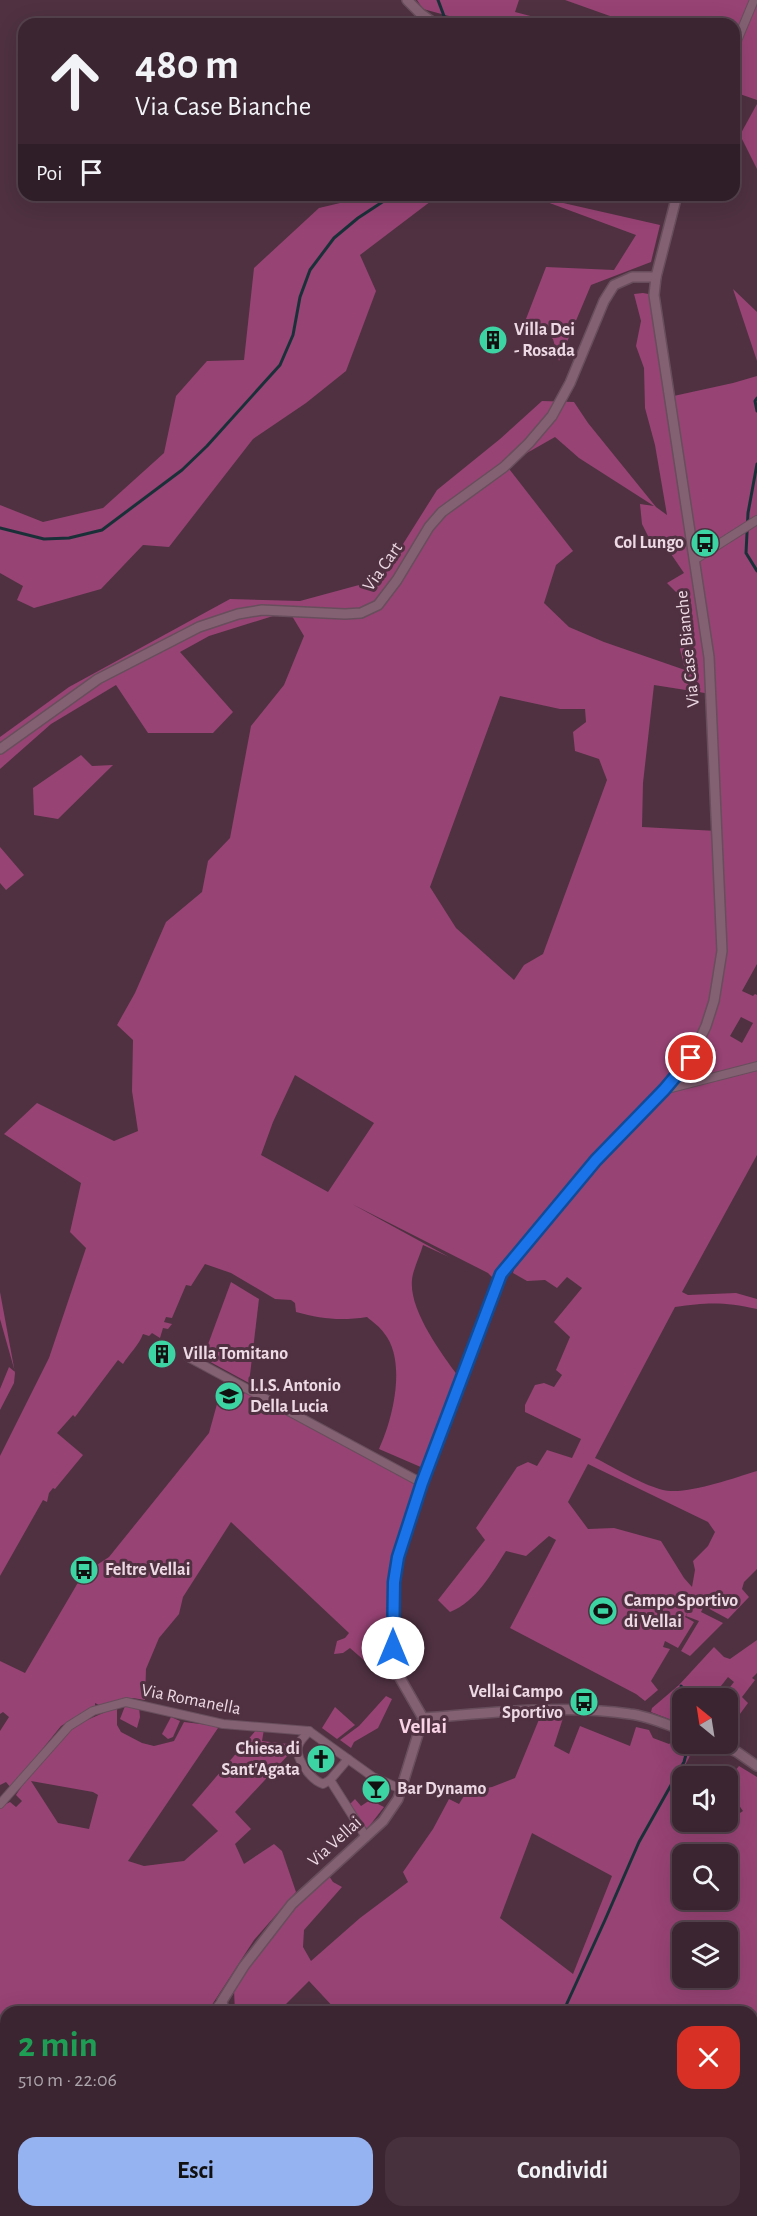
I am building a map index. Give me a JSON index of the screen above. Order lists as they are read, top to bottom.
{
  "streets": {
    "street": [
      "Via Cart",
      "Via Case Bianche",
      "Via Romanella",
      "Via Vellai"
    ]
  },
  "crossings": [
    ["Via Cart", "Via Case Bianche"]
  ],
  "districts": ["Vellai"],
  "places": {
    "building": ["Villa Dei - Rosada", "Villa Tomitano"],
    "bus stop": ["Col Lungo", "Feltre Vellai", "Vellai Campo Sportivo"],
    "school or university": ["I.I.S. Antonio Della Lucia"],
    "sports": ["Campo Sportivo di Vellai"],
    "church": ["Chiesa di Sant'Agata"],
    "bar": ["Bar Dynamo"]
  },
  "north": "top left",
  "page": {
    "turn": ["480 m", "Via Case Bianche"],
    "then": "Poi",
    "heading": ["2 min", "510 m · 22:06"],
    "buttons": ["Esci", "Condividi"]
  }
}
